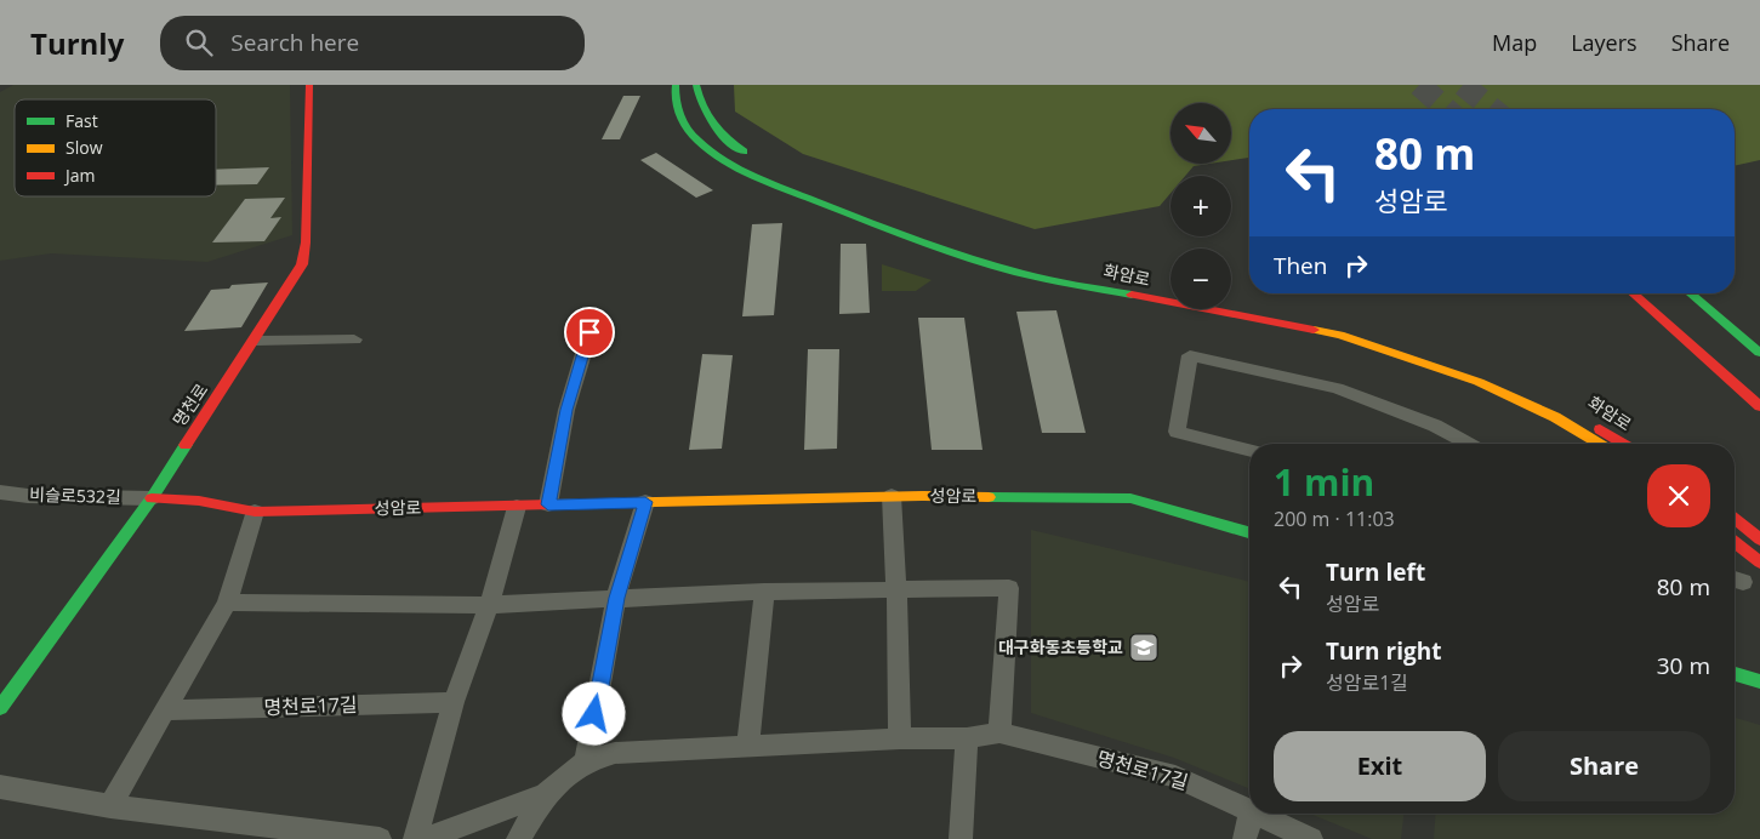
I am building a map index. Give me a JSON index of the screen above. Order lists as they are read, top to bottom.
{
  "streets": {
    "main road": ["화암로", "명천로", "성암로"],
    "street": ["비슬로532길", "명천로17길"]
  },
  "crossings": [
    ["명천로", "비슬로532길"],
    ["명천로", "성암로"],
    ["비슬로532길", "성암로"]
  ],
  "places": {
    "school or university": ["대구화동초등학교"]
  },
  "legend": ["Fast", "Slow", "Jam"],
  "north": "top left",
  "page": {
    "header": "Turnly",
    "search": "Search here",
    "nav": ["Map", "Layers", "Share"],
    "map_buttons": ["+", "−"],
    "turn": ["80 m", "성암로"],
    "then": "Then",
    "heading": ["1 min", "200 m · 11:03"],
    "list": [
      {
        "name": "Turn left",
        "note": "성암로",
        "value": "80 m"
      },
      {
        "name": "Turn right",
        "note": "성암로1길",
        "value": "30 m"
      }
    ],
    "buttons": ["Exit", "Share"]
  }
}
